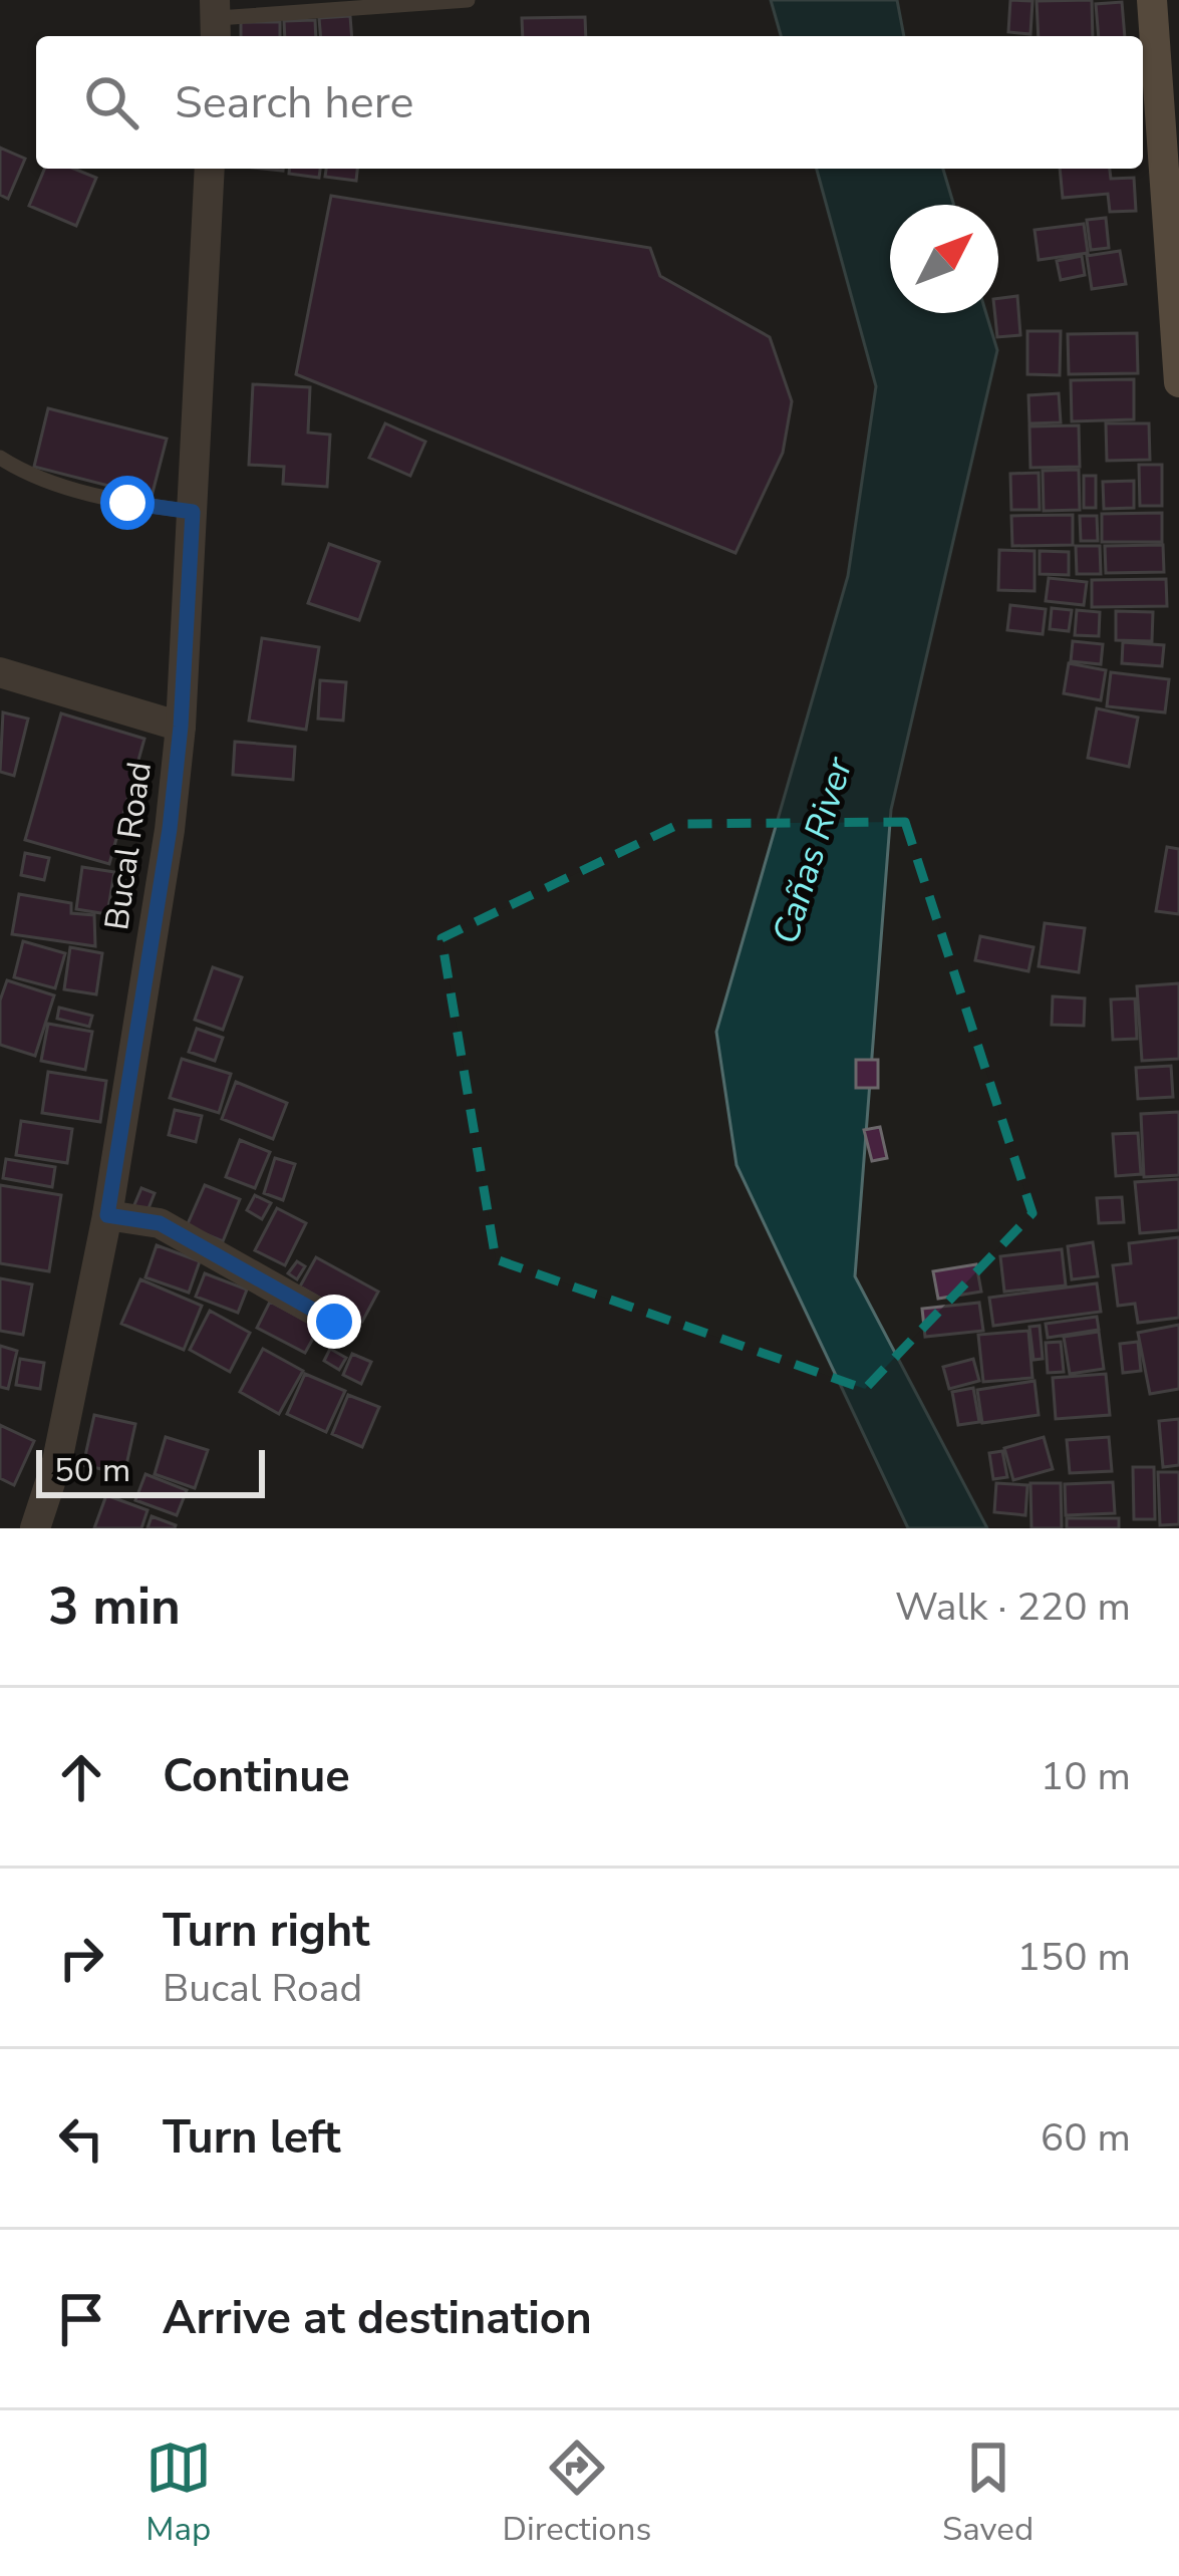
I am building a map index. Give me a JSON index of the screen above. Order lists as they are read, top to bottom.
{
  "streets": {
    "street": ["Bucal Road"]
  },
  "water": ["Cañas River"],
  "scale_bar": "50 m",
  "north": "top right",
  "page": {
    "search": "Search here",
    "scale": "50 m",
    "heading": ["3 min", "Walk · 220 m"],
    "list": [
      ["Continue", "10 m"],
      ["Turn right", "Bucal Road", "150 m"],
      ["Turn left", "60 m"],
      "Arrive at destination"
    ],
    "nav": ["Map", "Directions", "Saved"]
  }
}
